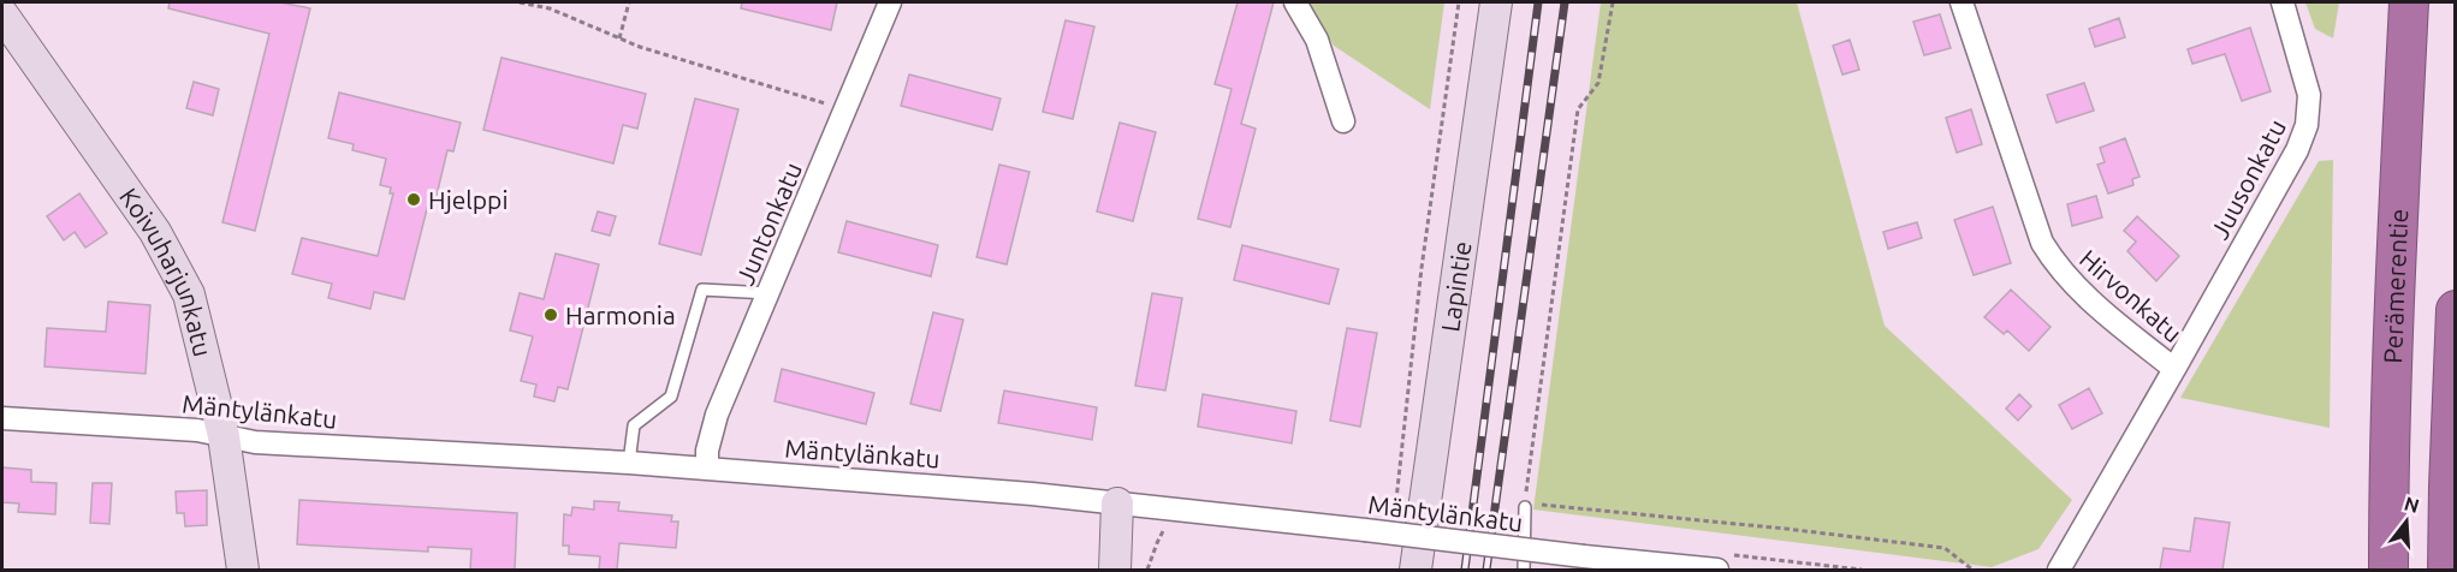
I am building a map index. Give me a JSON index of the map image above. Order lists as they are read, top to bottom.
{
  "streets": {
    "highway": ["Perämerentie"],
    "street": [
      "Juusonkatu",
      "Juntonkatu",
      "Koivuharjunkatu",
      "Lapintie",
      "Hirvonkatu",
      "Mäntylänkatu"
    ]
  },
  "crossings": [
    ["Juusonkatu", "Hirvonkatu"],
    ["Juntonkatu", "Mäntylänkatu"],
    ["Koivuharjunkatu", "Mäntylänkatu"]
  ],
  "places": ["Hjelppi", "Harmonia"],
  "north": "top"
}
